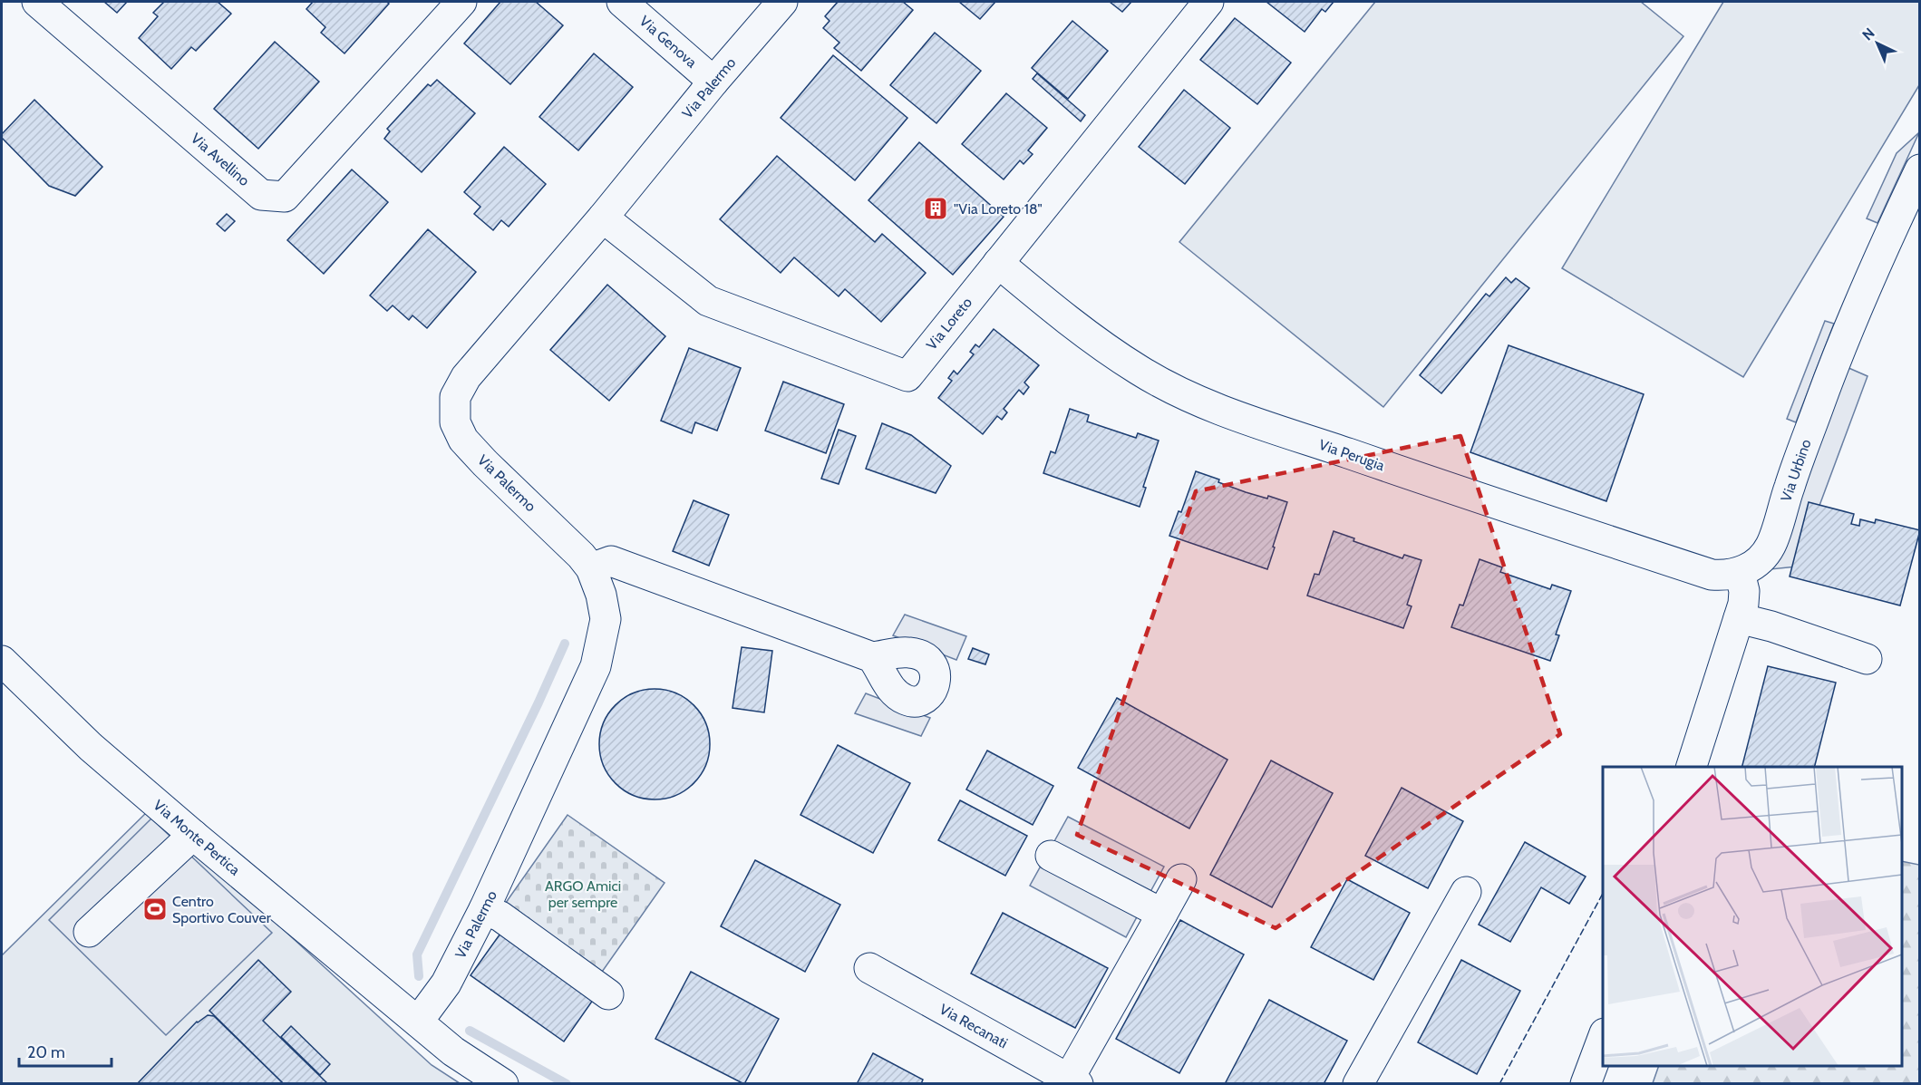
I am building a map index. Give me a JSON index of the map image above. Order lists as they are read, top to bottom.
{
  "streets": {
    "street": [
      "Via Genova",
      "Via Palermo",
      "Via Avellino",
      "Via Loreto",
      "Via Perugia",
      "Via Urbino",
      "Via Monte Pertica",
      "Via Recanati"
    ]
  },
  "crossings": [
    ["Via Genova", "Via Palermo"],
    ["Via Palermo", "Via Loreto"],
    ["Via Palermo", "Via Monte Pertica"],
    ["Via Loreto", "Via Perugia"],
    ["Via Perugia", "Via Urbino"]
  ],
  "parks": ["ARGO Amici per sempre"],
  "places": {
    "building": ["\"Via Loreto 18\""],
    "sports": ["Centro Sportivo Couver"]
  },
  "scale_bar": "20 m",
  "north": "top left"
}
